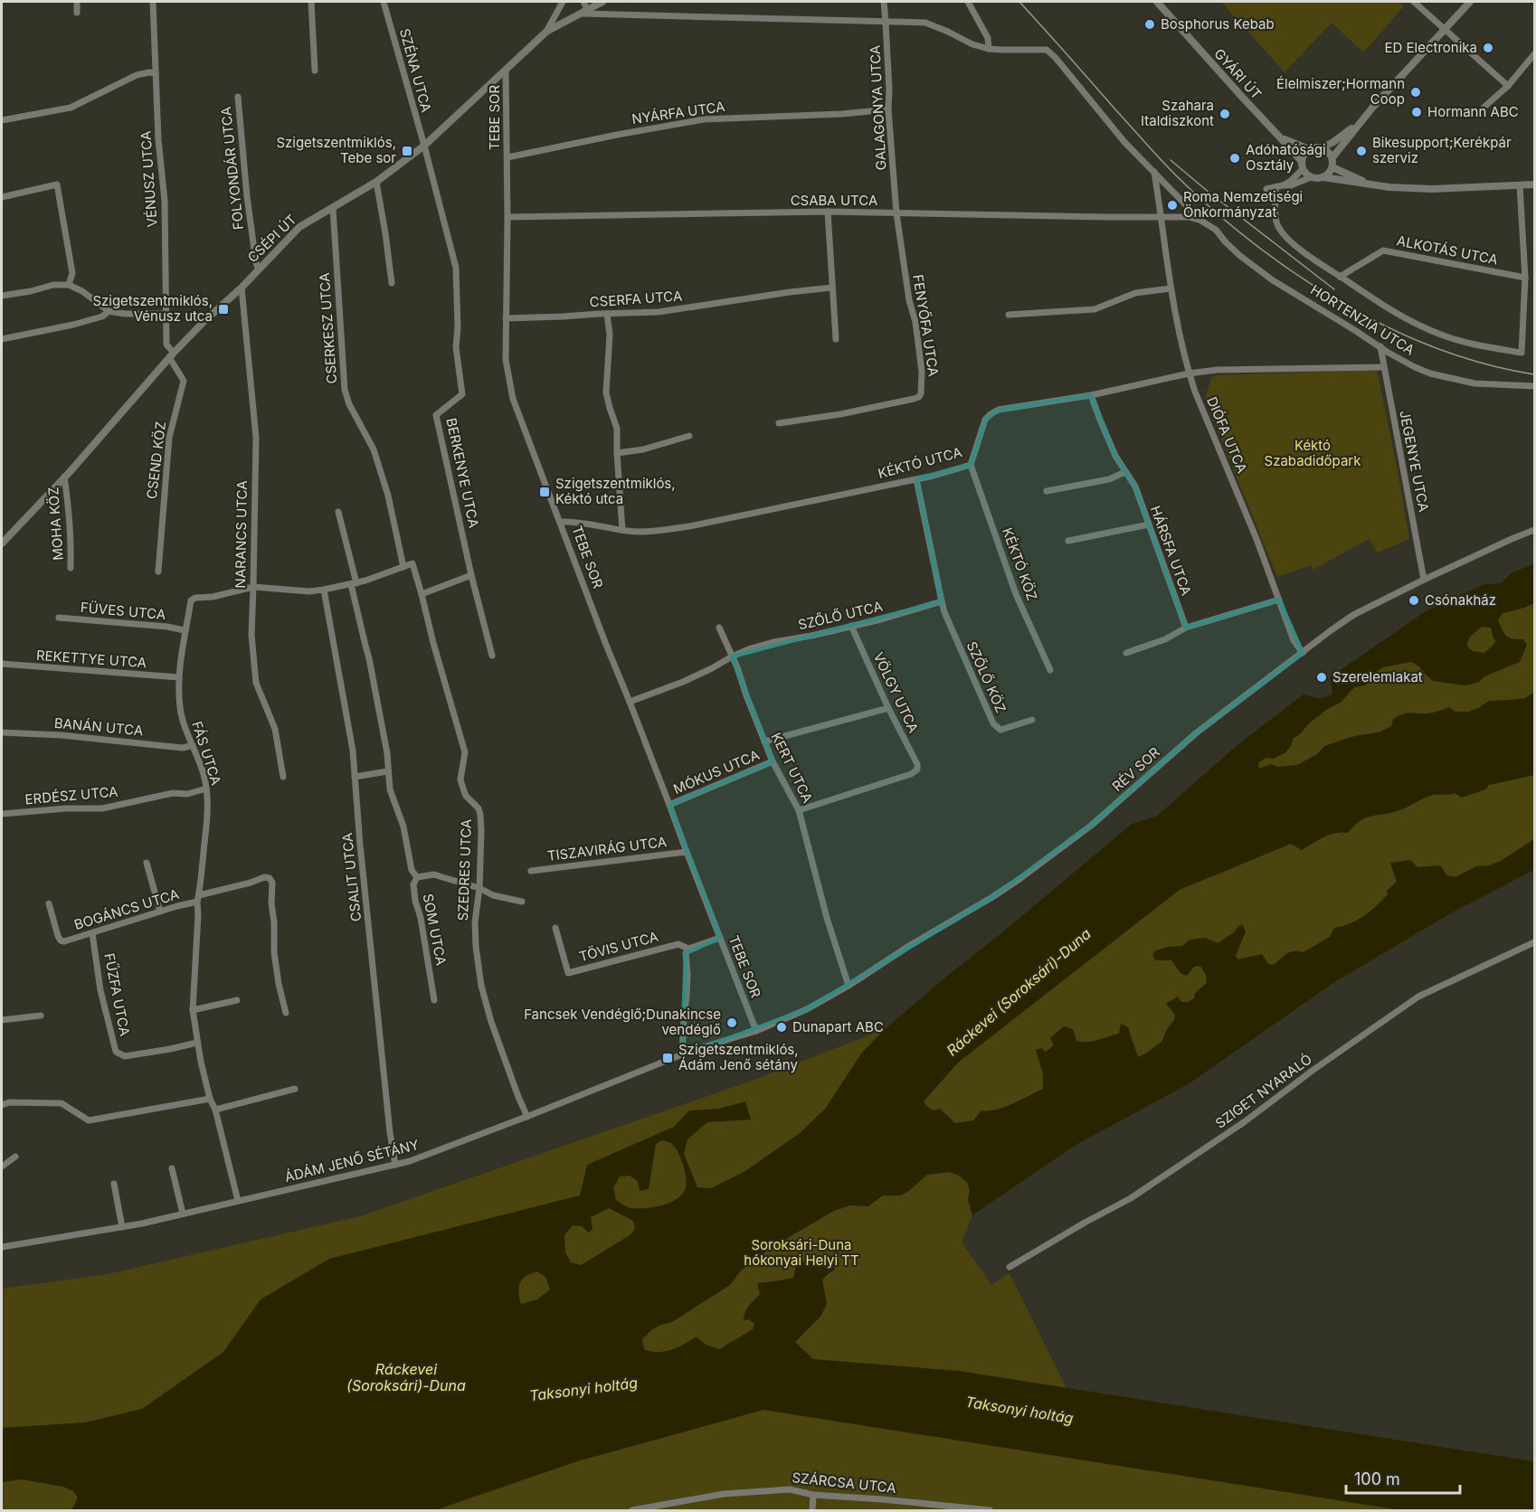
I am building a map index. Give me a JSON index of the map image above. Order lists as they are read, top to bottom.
{
  "streets": {
    "street": [
      "SZÉNA UTCA",
      "GYÁRI ÚT",
      "GALAGONYA UTCA",
      "NYÁRFA UTCA",
      "TEBE SOR",
      "FOLYONDÁR UTCA",
      "VÉNUSZ UTCA",
      "CSABA UTCA",
      "CSÉPI ÚT",
      "ALKOTÁS UTCA",
      "CSERFA UTCA",
      "HORTENZIA UTCA",
      "FENYŐFA UTCA",
      "CSERKESZ UTCA",
      "DIÓFA UTCA",
      "CSEND KÖZ",
      "JEGENYE UTCA",
      "KÉKTÓ UTCA",
      "BERKENYE UTCA",
      "MOHA KÖZ",
      "NARANCS UTCA",
      "HÁRSFA UTCA",
      "KÉKTÓ KÖZ",
      "FÜVES UTCA",
      "SZŐLŐ UTCA",
      "REKETTYE UTCA",
      "SZŐLŐ KÖZ",
      "VÖLGY UTCA",
      "BANÁN UTCA",
      "FÁS UTCA",
      "KERT UTCA",
      "RÉV SOR",
      "MÓKUS UTCA",
      "ERDÉSZ UTCA",
      "TISZAVIRÁG UTCA",
      "SZEDRES UTCA",
      "CSALIT UTCA",
      "BOGÁNCS UTCA",
      "SOM UTCA",
      "TÖVIS UTCA",
      "FŰZFA UTCA",
      "SZIGET NYARALÓ",
      "ÁDÁM JENŐ SÉTÁNY",
      "SZÁRCSA UTCA"
    ]
  },
  "crossings": [
    ["SZÉNA UTCA", "CSÉPI ÚT"],
    ["SZÉNA UTCA", "BERKENYE UTCA"],
    ["GALAGONYA UTCA", "NYÁRFA UTCA"],
    ["GALAGONYA UTCA", "CSABA UTCA"],
    ["GALAGONYA UTCA", "FENYŐFA UTCA"],
    ["NYÁRFA UTCA", "TEBE SOR"],
    ["TEBE SOR", "CSABA UTCA"],
    ["TEBE SOR", "CSÉPI ÚT"],
    ["TEBE SOR", "CSERFA UTCA"],
    ["TEBE SOR", "KÉKTÓ UTCA"],
    ["TEBE SOR", "SZŐLŐ UTCA"],
    ["TEBE SOR", "RÉV SOR"],
    ["TEBE SOR", "MÓKUS UTCA"],
    ["TEBE SOR", "TISZAVIRÁG UTCA"],
    ["TEBE SOR", "TÖVIS UTCA"],
    ["TEBE SOR", "ÁDÁM JENŐ SÉTÁNY"],
    ["FOLYONDÁR UTCA", "CSÉPI ÚT"],
    ["VÉNUSZ UTCA", "CSÉPI ÚT"],
    ["VÉNUSZ UTCA", "CSEND KÖZ"],
    ["CSABA UTCA", "HORTENZIA UTCA"],
    ["CSABA UTCA", "FENYŐFA UTCA"],
    ["CSABA UTCA", "DIÓFA UTCA"],
    ["CSÉPI ÚT", "CSERKESZ UTCA"],
    ["CSÉPI ÚT", "CSEND KÖZ"],
    ["CSÉPI ÚT", "BERKENYE UTCA"],
    ["CSÉPI ÚT", "MOHA KÖZ"],
    ["CSÉPI ÚT", "NARANCS UTCA"],
    ["HORTENZIA UTCA", "DIÓFA UTCA"],
    ["HORTENZIA UTCA", "JEGENYE UTCA"],
    ["CSERKESZ UTCA", "FÁS UTCA"],
    ["DIÓFA UTCA", "KÉKTÓ UTCA"],
    ["DIÓFA UTCA", "RÉV SOR"],
    ["JEGENYE UTCA", "KÉKTÓ UTCA"],
    ["JEGENYE UTCA", "RÉV SOR"],
    ["KÉKTÓ UTCA", "HÁRSFA UTCA"],
    ["KÉKTÓ UTCA", "KÉKTÓ KÖZ"],
    ["NARANCS UTCA", "FÁS UTCA"],
    ["FÜVES UTCA", "FÁS UTCA"],
    ["SZŐLŐ UTCA", "SZŐLŐ KÖZ"],
    ["SZŐLŐ UTCA", "VÖLGY UTCA"],
    ["SZŐLŐ UTCA", "KERT UTCA"],
    ["REKETTYE UTCA", "FÁS UTCA"],
    ["VÖLGY UTCA", "KERT UTCA"],
    ["BANÁN UTCA", "FÁS UTCA"],
    ["FÁS UTCA", "ERDÉSZ UTCA"],
    ["FÁS UTCA", "SZEDRES UTCA"],
    ["FÁS UTCA", "CSALIT UTCA"],
    ["FÁS UTCA", "BOGÁNCS UTCA"],
    ["FÁS UTCA", "SOM UTCA"],
    ["FÁS UTCA", "FŰZFA UTCA"],
    ["FÁS UTCA", "ÁDÁM JENŐ SÉTÁNY"],
    ["KERT UTCA", "RÉV SOR"],
    ["KERT UTCA", "MÓKUS UTCA"],
    ["RÉV SOR", "ÁDÁM JENŐ SÉTÁNY"],
    ["SZEDRES UTCA", "ÁDÁM JENŐ SÉTÁNY"],
    ["CSALIT UTCA", "ÁDÁM JENŐ SÉTÁNY"],
    ["BOGÁNCS UTCA", "FŰZFA UTCA"]
  ],
  "water": ["Ráckevei (Soroksári)-Duna", "Taksonyi holtág"],
  "parks": ["Kéktó Szabadidőpark", "Soroksári-Duna hókonyai Helyi TT"],
  "places": {
    "other": [
      "Bosphorus Kebab",
      "ED Electronika",
      "Élelmiszer;Hormann Coop",
      "Hormann ABC",
      "Szahara Italdiszkont",
      "Bikesupport;Kerékpár szerviz",
      "Adóhatósági Osztály",
      "Roma Nemzetiségi Önkormányzat",
      "Csónakház",
      "Szerelemlakat",
      "Fancsek Vendéglő;Dunakincse vendéglő",
      "Dunapart ABC"
    ],
    "transit": [
      "Szigetszentmiklós, Tebe sor",
      "Szigetszentmiklós, Vénusz utca",
      "Szigetszentmiklós, Kéktó utca",
      "Szigetszentmiklós, Ádám Jenő sétány"
    ]
  },
  "scale_bar": "100 m"
}
